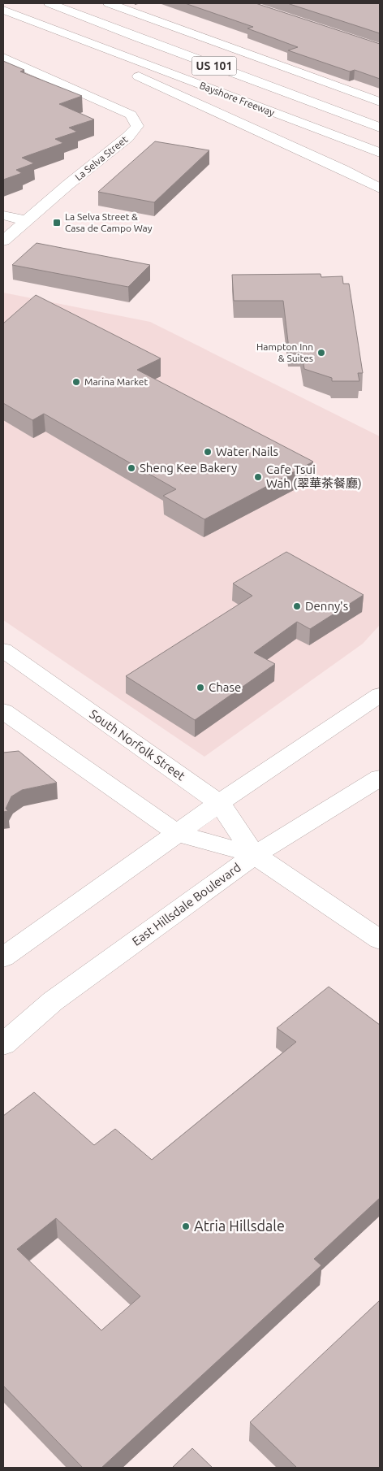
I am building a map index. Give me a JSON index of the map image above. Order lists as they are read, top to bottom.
{
  "streets": {
    "main road": [
      "US 101",
      "Bayshore Freeway",
      "La Selva Street",
      "South Norfolk Street",
      "East Hillsdale Boulevard"
    ]
  },
  "crossings": [
    ["South Norfolk Street", "East Hillsdale Boulevard"]
  ],
  "places": {
    "transit": ["La Selva Street & Casa de Campo Way"],
    "other": [
      "Hampton Inn & Suites",
      "Marina Market",
      "Water Nails",
      "Sheng Kee Bakery",
      "Cafe Tsui Wah (翠華茶餐廳)",
      "Denny's",
      "Chase",
      "Atria Hillsdale"
    ]
  }
}
